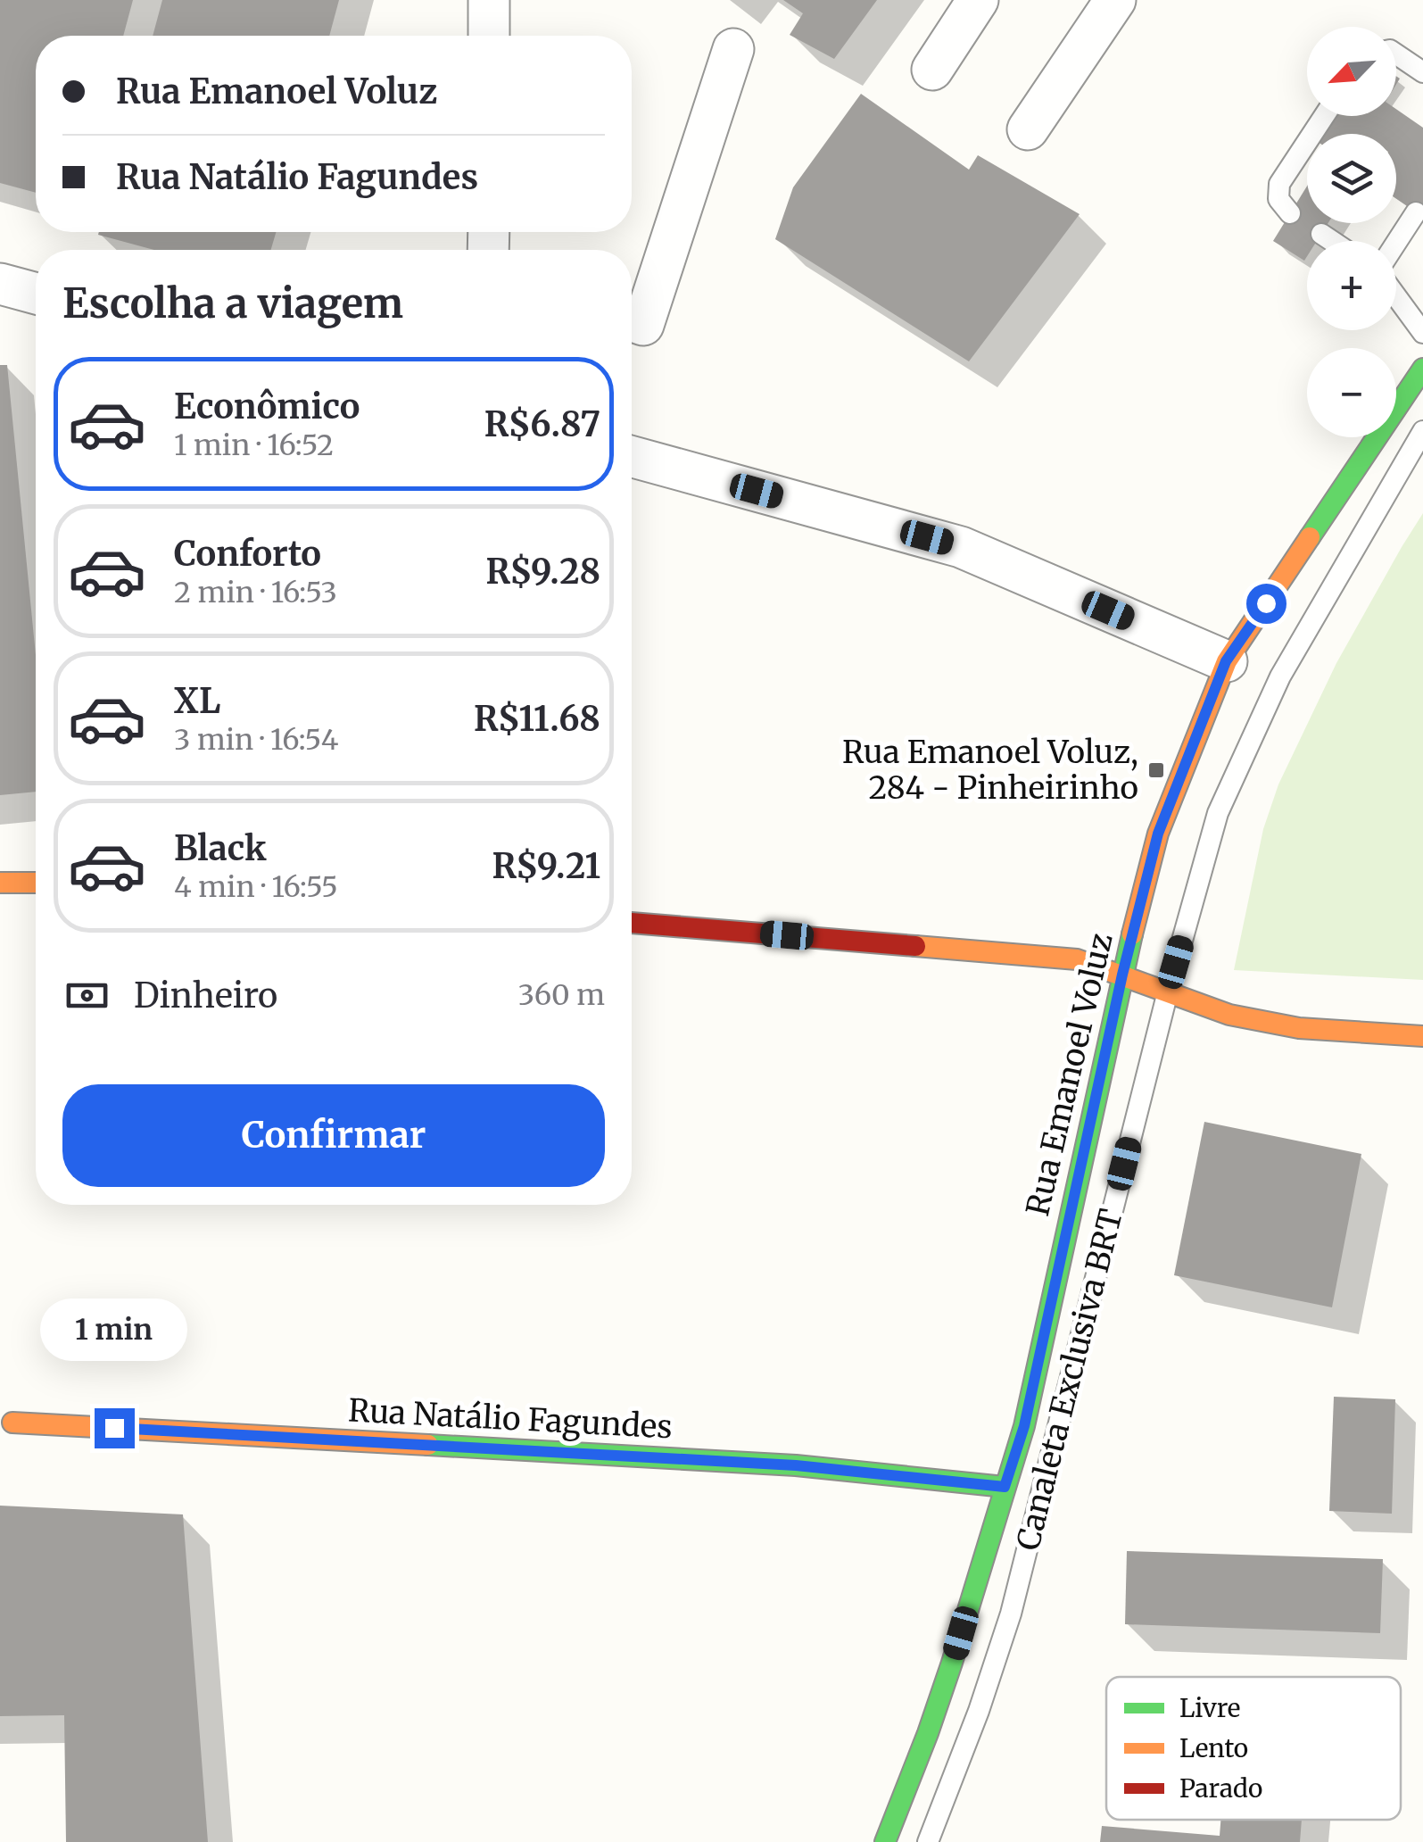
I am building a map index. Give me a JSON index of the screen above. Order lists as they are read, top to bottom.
{
  "streets": {
    "main road": ["Rua Emanoel Voluz", "Rua Natálio Fagundes"],
    "lane": ["Canaleta Exclusiva BRT"]
  },
  "crossings": [
    ["Rua Emanoel Voluz", "Rua Natálio Fagundes"]
  ],
  "places": {
    "transit": ["Rua Emanoel Voluz, 284 - Pinheirinho"]
  },
  "legend": ["Livre", "Lento", "Parado"],
  "north": "bottom left",
  "page": {
    "map_buttons": ["+", "−"],
    "banner": ["Rua Emanoel Voluz", "Rua Natálio Fagundes"],
    "heading": "Escolha a viagem",
    "list": [
      {
        "name": "Econômico",
        "note": "1 min · 16:52",
        "value": "R$6.87"
      },
      {
        "name": "Conforto",
        "note": "2 min · 16:53",
        "value": "R$9.28"
      },
      {
        "name": "XL",
        "note": "3 min · 16:54",
        "value": "R$11.68"
      },
      {
        "name": "Black",
        "note": "4 min · 16:55",
        "value": "R$9.21"
      }
    ],
    "pay": ["Dinheiro", "360 m"],
    "buttons": "Confirmar",
    "bubble": "1 min"
  }
}
